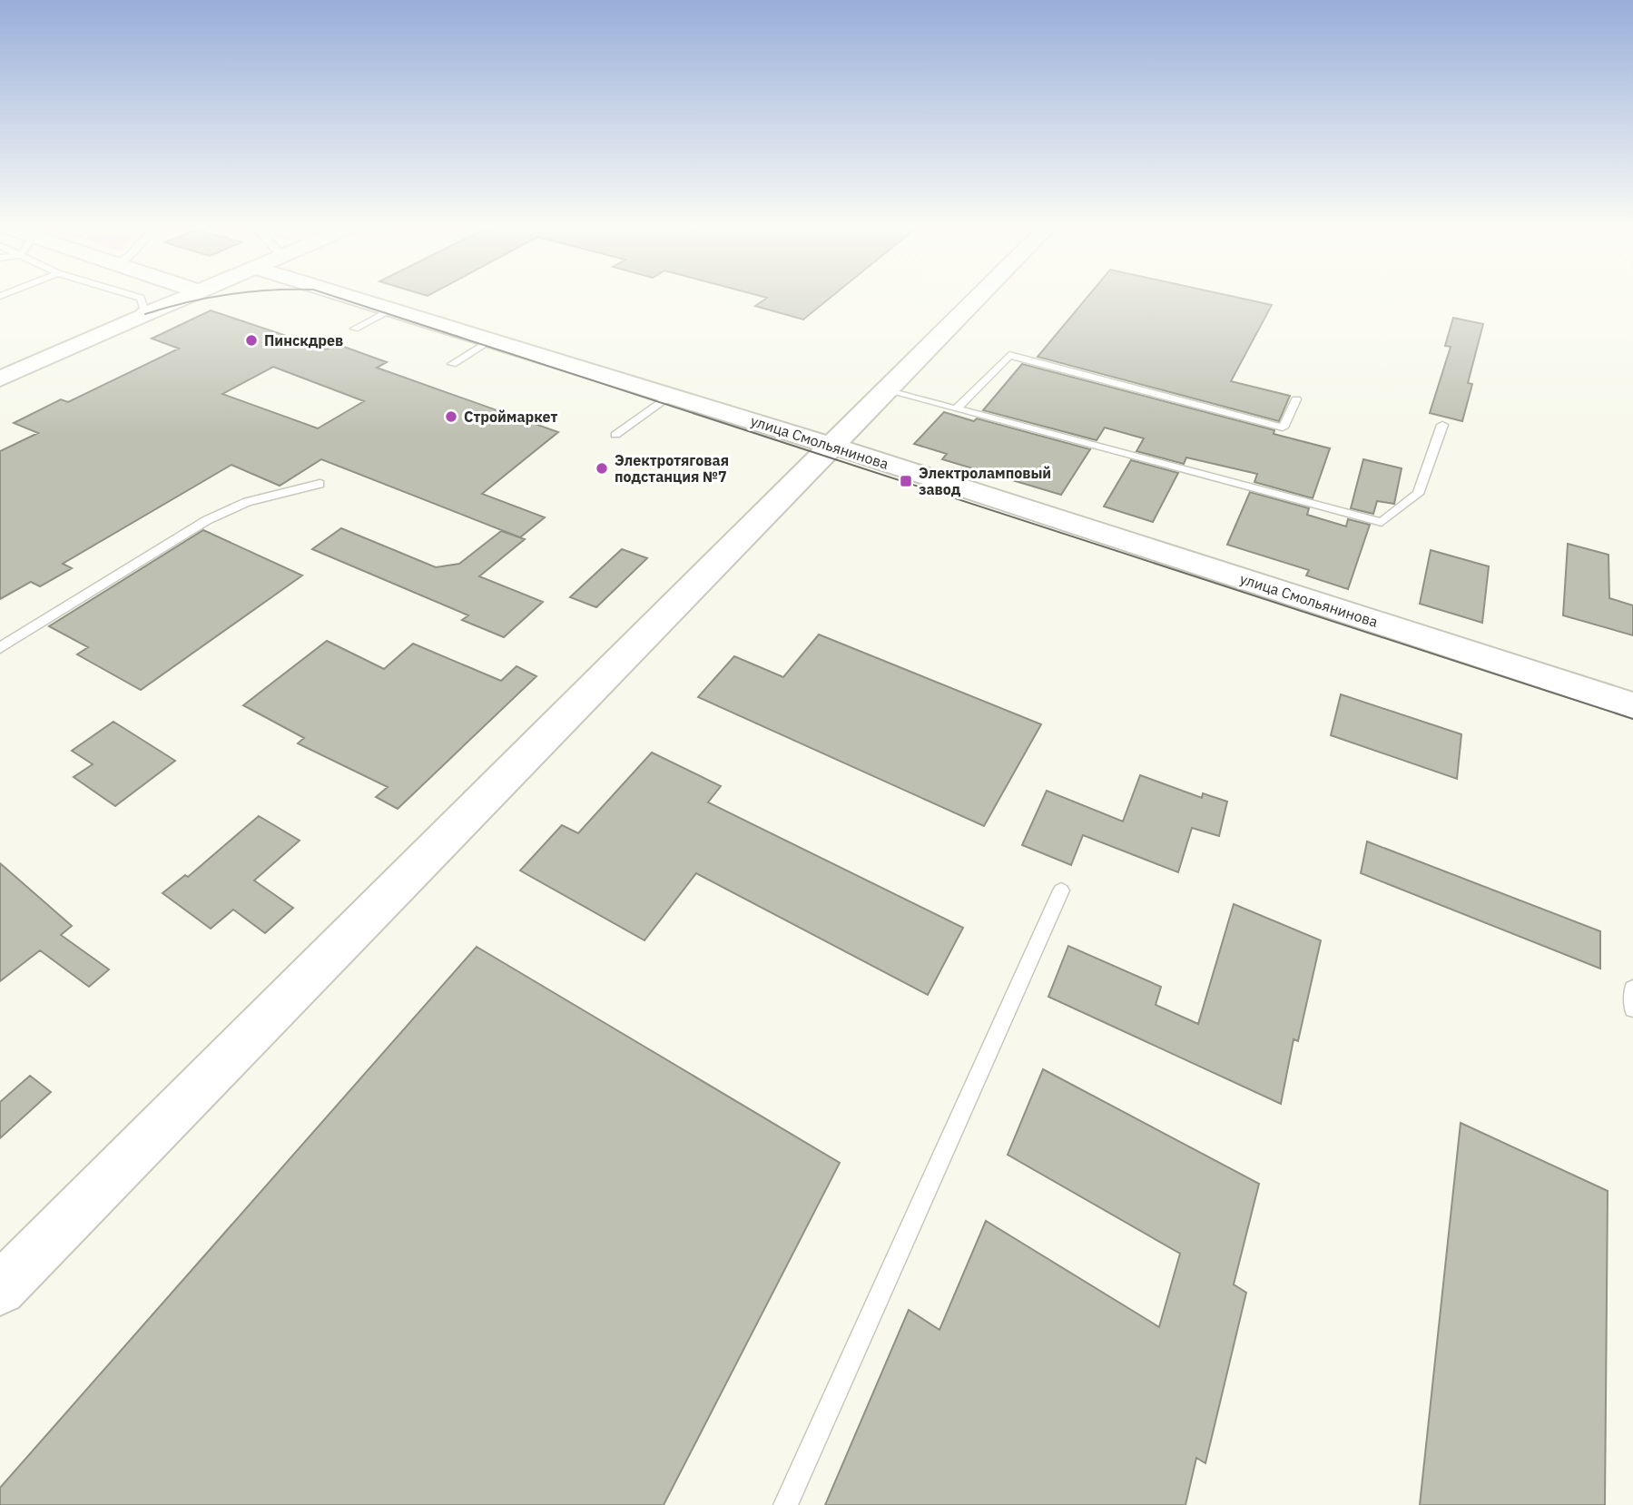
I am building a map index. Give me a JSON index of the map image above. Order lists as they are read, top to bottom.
{
  "streets": {
    "street": ["улица Смольянинова"]
  },
  "places": {
    "other": ["Пинскдрев", "Строймаркет", "Электротяговая подстанция №7"],
    "transit": ["Электроламповый завод"]
  }
}
